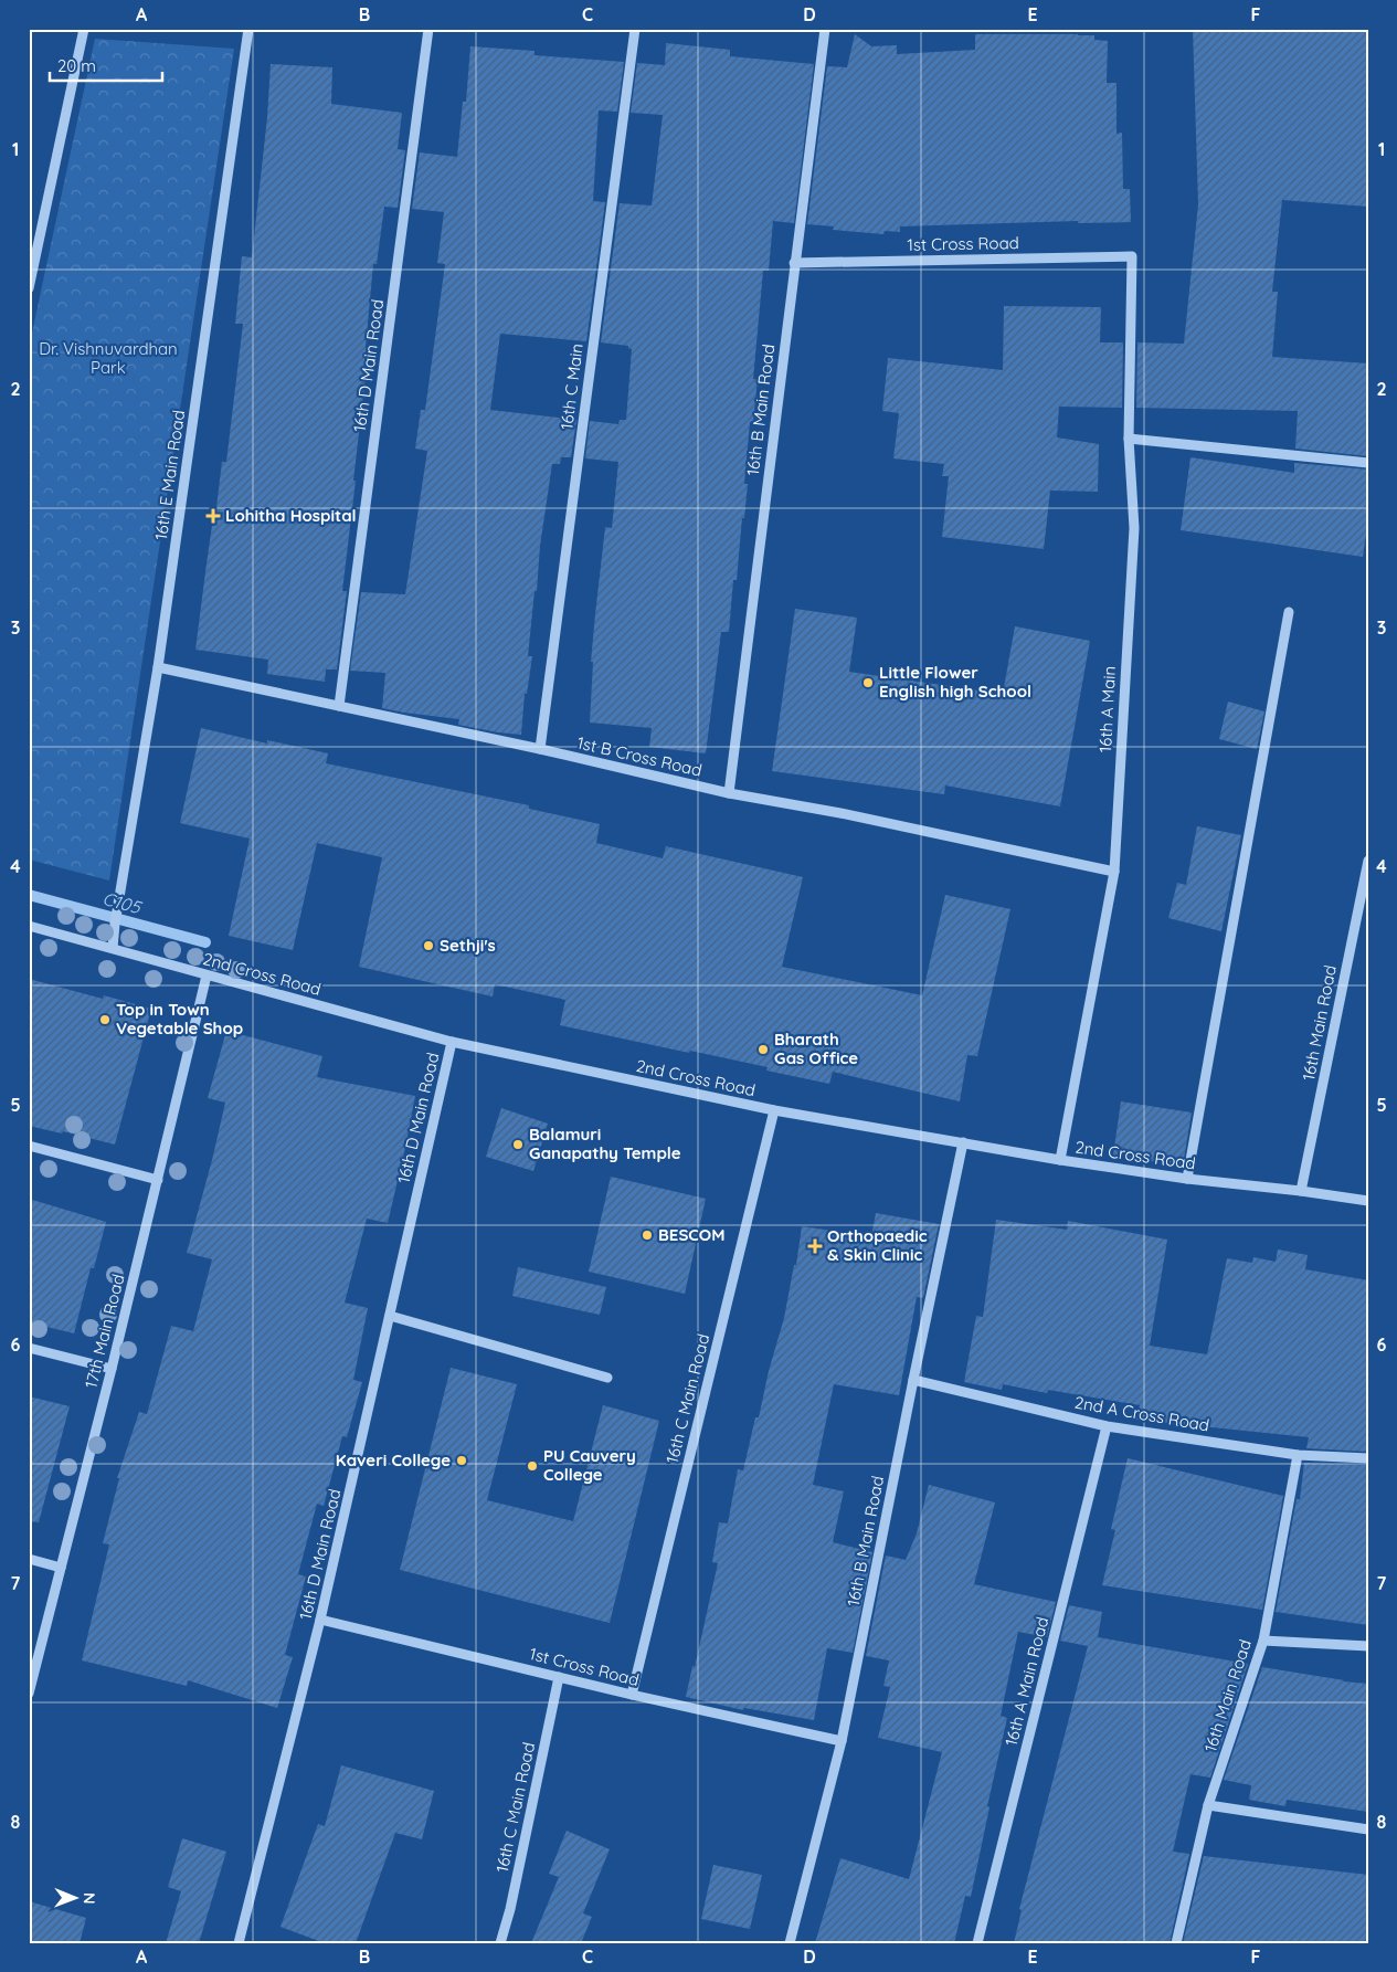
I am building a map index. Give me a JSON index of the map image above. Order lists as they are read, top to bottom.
{
  "streets": {
    "street": [
      "1st Cross Road",
      "16th D Main Road",
      "16th C Main",
      "16th B Main Road",
      "16th E Main Road",
      "16th A Main",
      "1st B Cross Road",
      "2nd Cross Road",
      "16th Main Road",
      "17th Main Road",
      "16th C Main Road",
      "2nd A Cross Road",
      "16th A Main Road"
    ]
  },
  "crossings": [
    ["1st Cross Road", "16th D Main Road"],
    ["1st Cross Road", "16th B Main Road"],
    ["1st Cross Road", "16th A Main"],
    ["1st Cross Road", "16th C Main Road"],
    ["16th D Main Road", "1st B Cross Road"],
    ["16th D Main Road", "2nd Cross Road"],
    ["16th C Main", "1st B Cross Road"],
    ["16th B Main Road", "1st B Cross Road"],
    ["16th B Main Road", "2nd Cross Road"],
    ["16th B Main Road", "2nd A Cross Road"],
    ["16th E Main Road", "1st B Cross Road"],
    ["16th E Main Road", "2nd Cross Road"],
    ["16th A Main", "1st B Cross Road"],
    ["16th A Main", "2nd Cross Road"],
    ["2nd Cross Road", "16th Main Road"],
    ["2nd Cross Road", "17th Main Road"],
    ["2nd Cross Road", "16th C Main Road"],
    ["16th Main Road", "2nd A Cross Road"],
    ["2nd A Cross Road", "16th A Main Road"]
  ],
  "water": ["C105"],
  "parks": ["Dr. Vishnuvardhan Park"],
  "places": {
    "health": ["Lohitha Hospital", "Orthopaedic & Skin Clinic"],
    "other": [
      "Little Flower English high School",
      "Sethji's",
      "Top in Town Vegetable Shop",
      "Bharath Gas Office",
      "Balamuri Ganapathy Temple",
      "BESCOM",
      "Kaveri College",
      "PU Cauvery College"
    ]
  },
  "scale_bar": "20 m",
  "north": "right",
  "grid": {
    "columns": [
      "A",
      "B",
      "C",
      "D",
      "E",
      "F"
    ],
    "rows": [
      "1",
      "2",
      "3",
      "4",
      "5",
      "6",
      "7",
      "8"
    ]
  }
}
